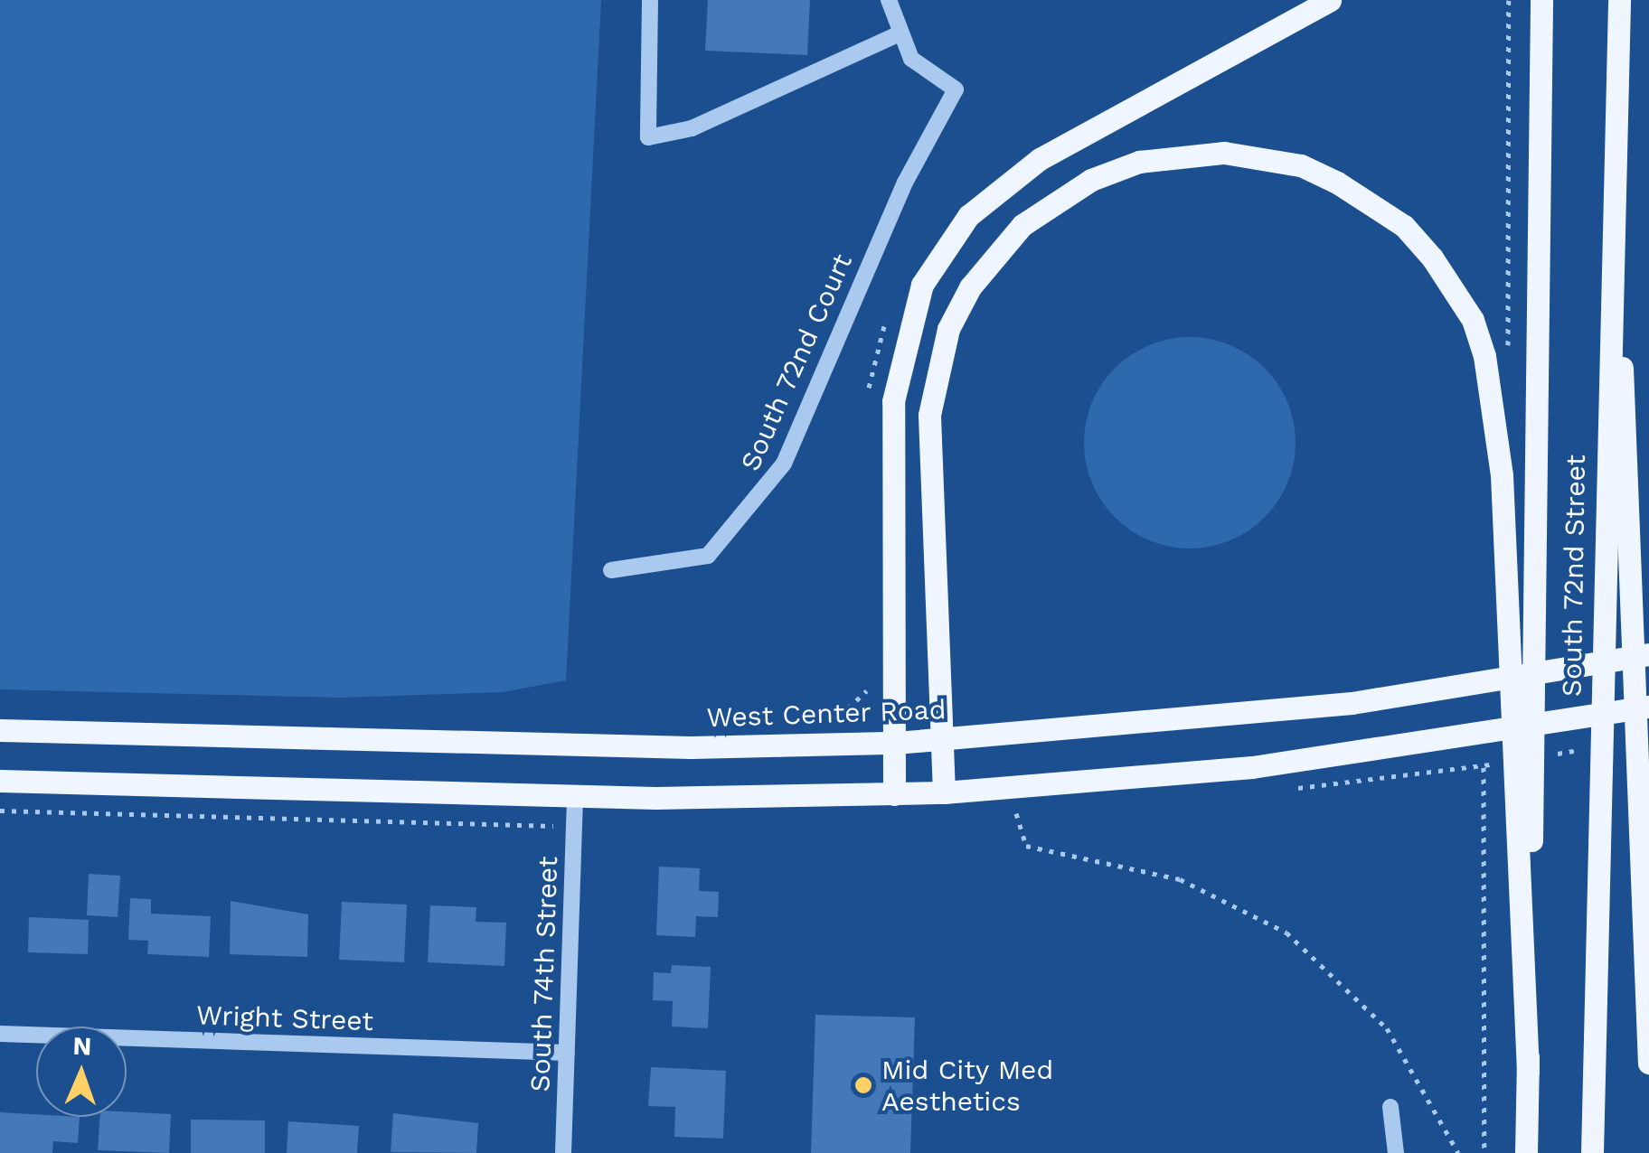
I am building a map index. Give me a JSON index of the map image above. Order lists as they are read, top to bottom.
{
  "streets": {
    "main road": ["South 72nd Street", "West Center Road"],
    "street": ["South 72nd Court", "South 74th Street", "Wright Street"]
  },
  "crossings": [
    ["South 74th Street", "Wright Street"]
  ],
  "places": ["Mid City Med Aesthetics"],
  "north": "top"
}
